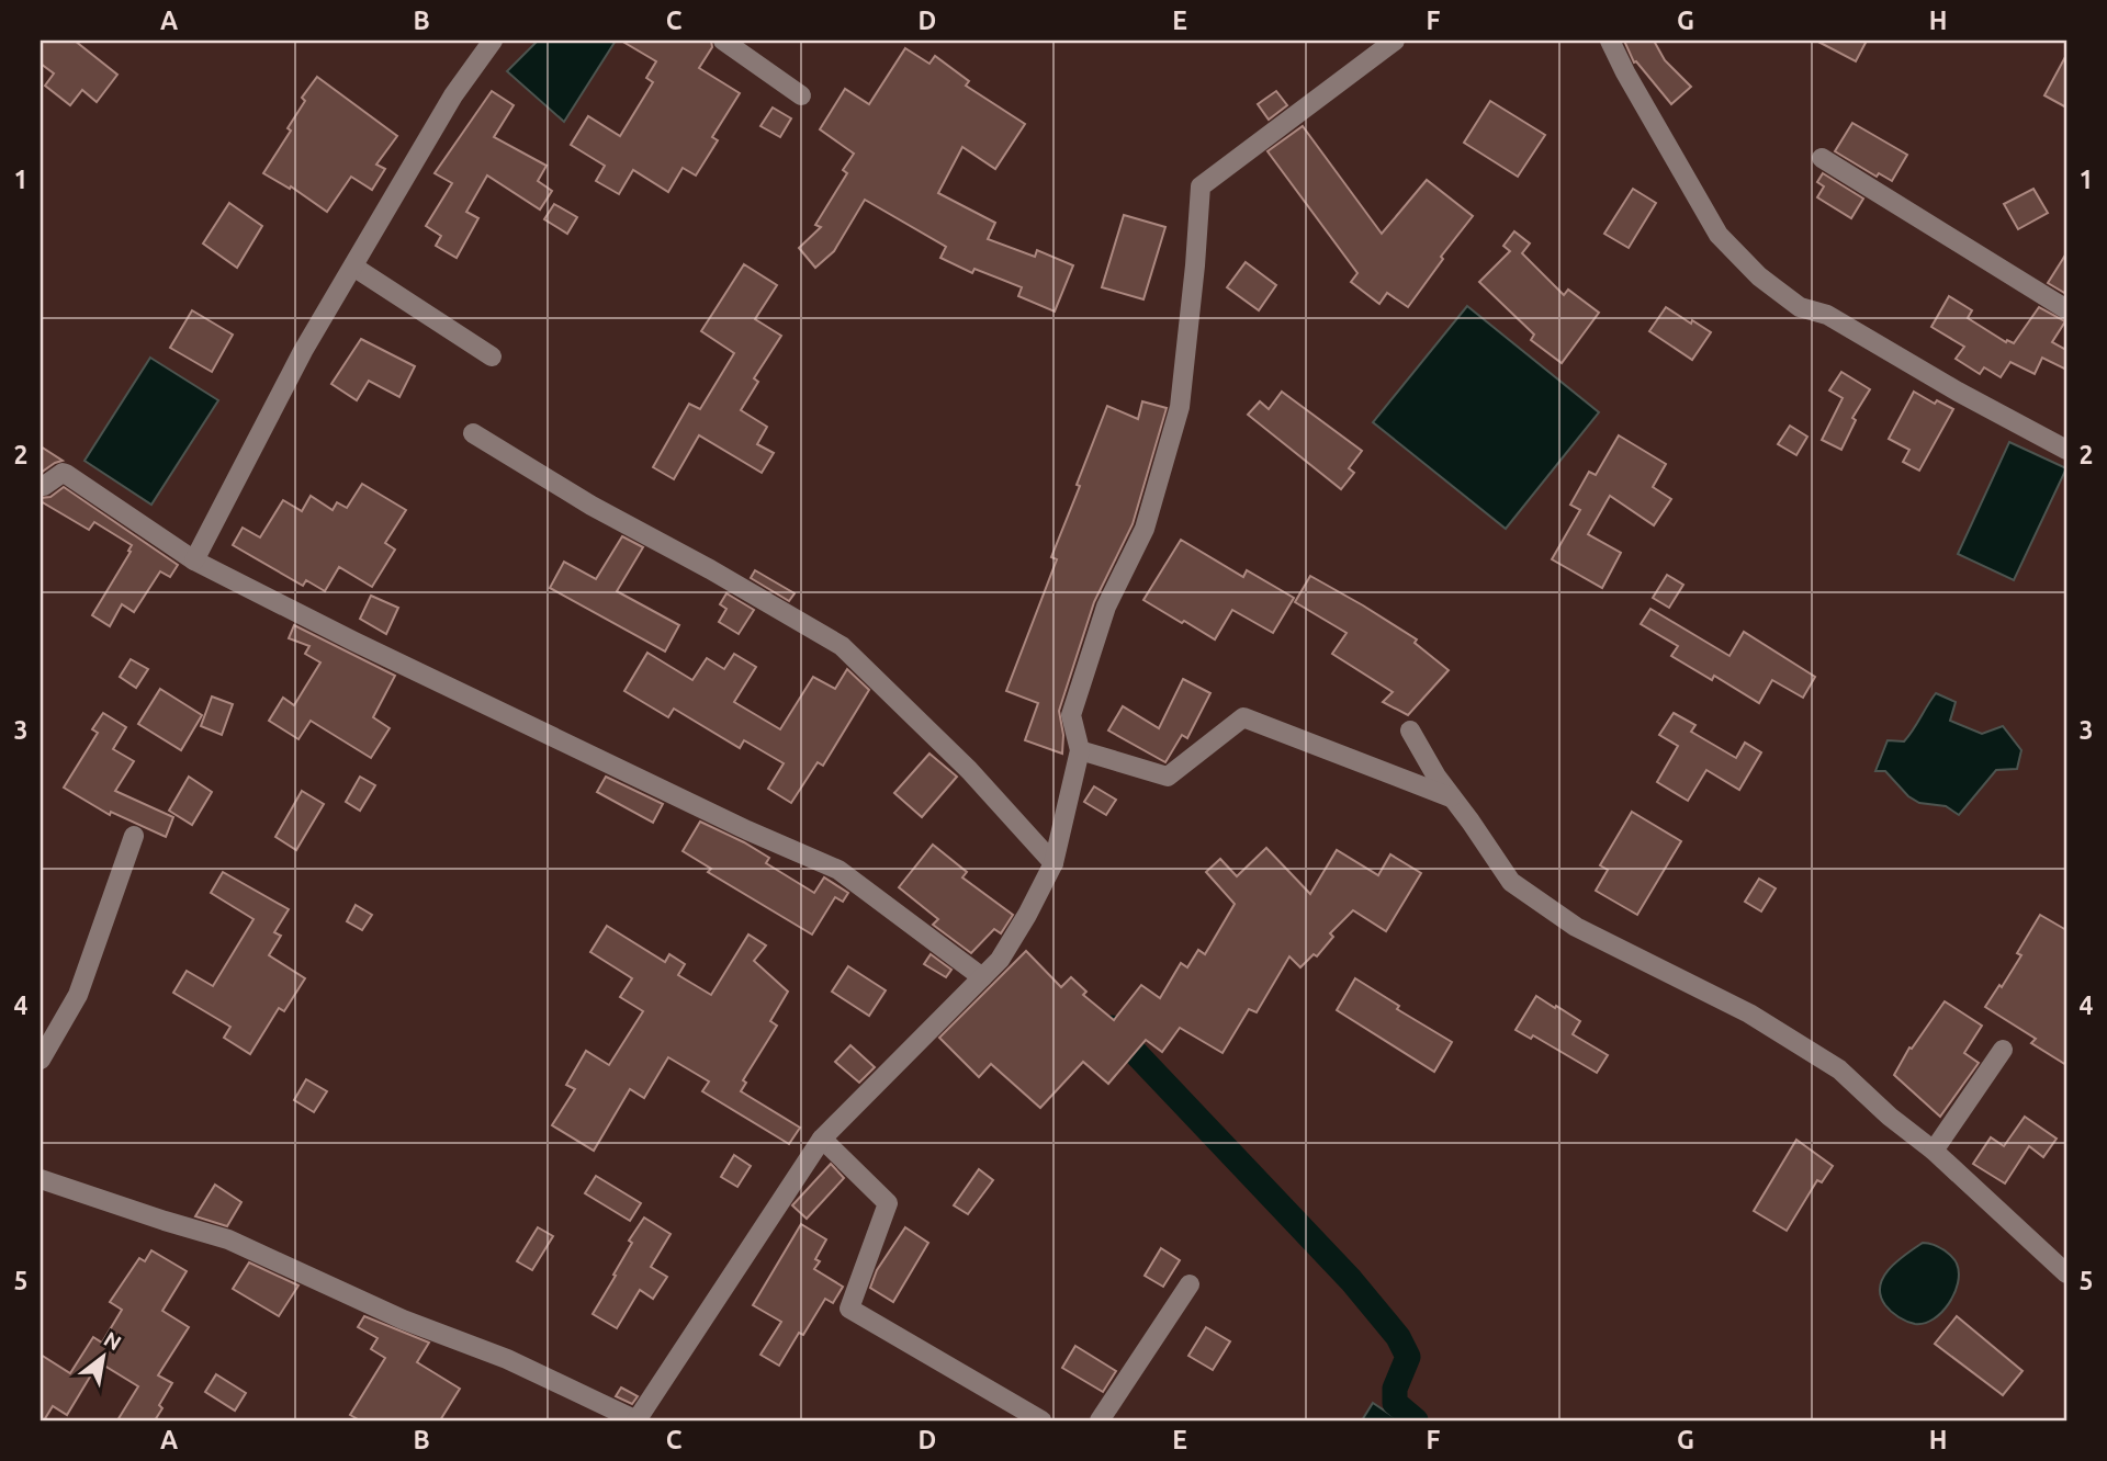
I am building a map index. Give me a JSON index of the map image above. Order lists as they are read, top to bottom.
{
  "north": "top right",
  "grid": {
    "columns": [
      "A",
      "B",
      "C",
      "D",
      "E",
      "F",
      "G",
      "H"
    ],
    "rows": [
      "1",
      "2",
      "3",
      "4",
      "5"
    ]
  }
}
